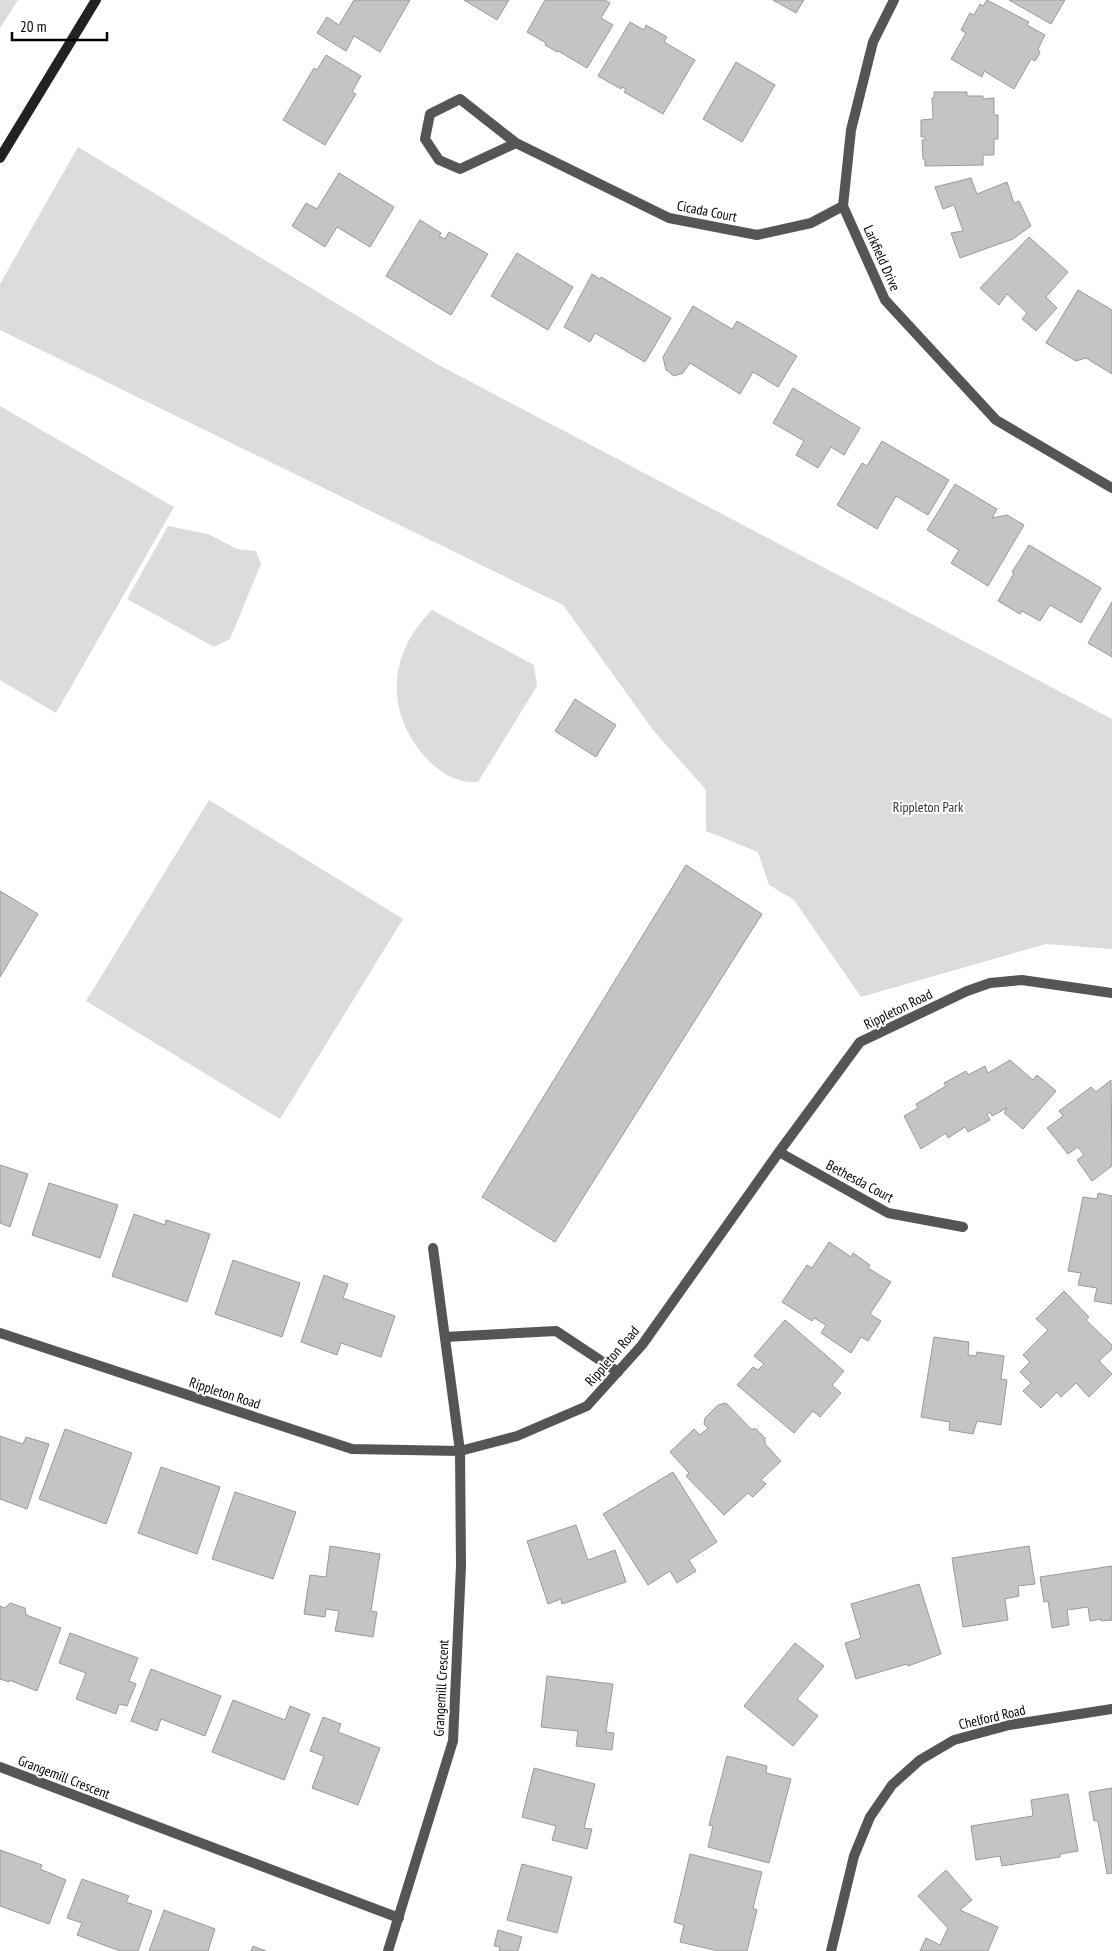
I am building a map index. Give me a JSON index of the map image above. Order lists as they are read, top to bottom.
{
  "streets": {
    "street": [
      "Cicada Court",
      "Larkfield Drive",
      "Rippleton Road",
      "Bethesda Court",
      "Grangemill Crescent",
      "Chelford Road"
    ]
  },
  "crossings": [
    ["Cicada Court", "Larkfield Drive"],
    ["Rippleton Road", "Bethesda Court"],
    ["Rippleton Road", "Grangemill Crescent"]
  ],
  "parks": ["Rippleton Park"],
  "scale_bar": "20 m"
}
